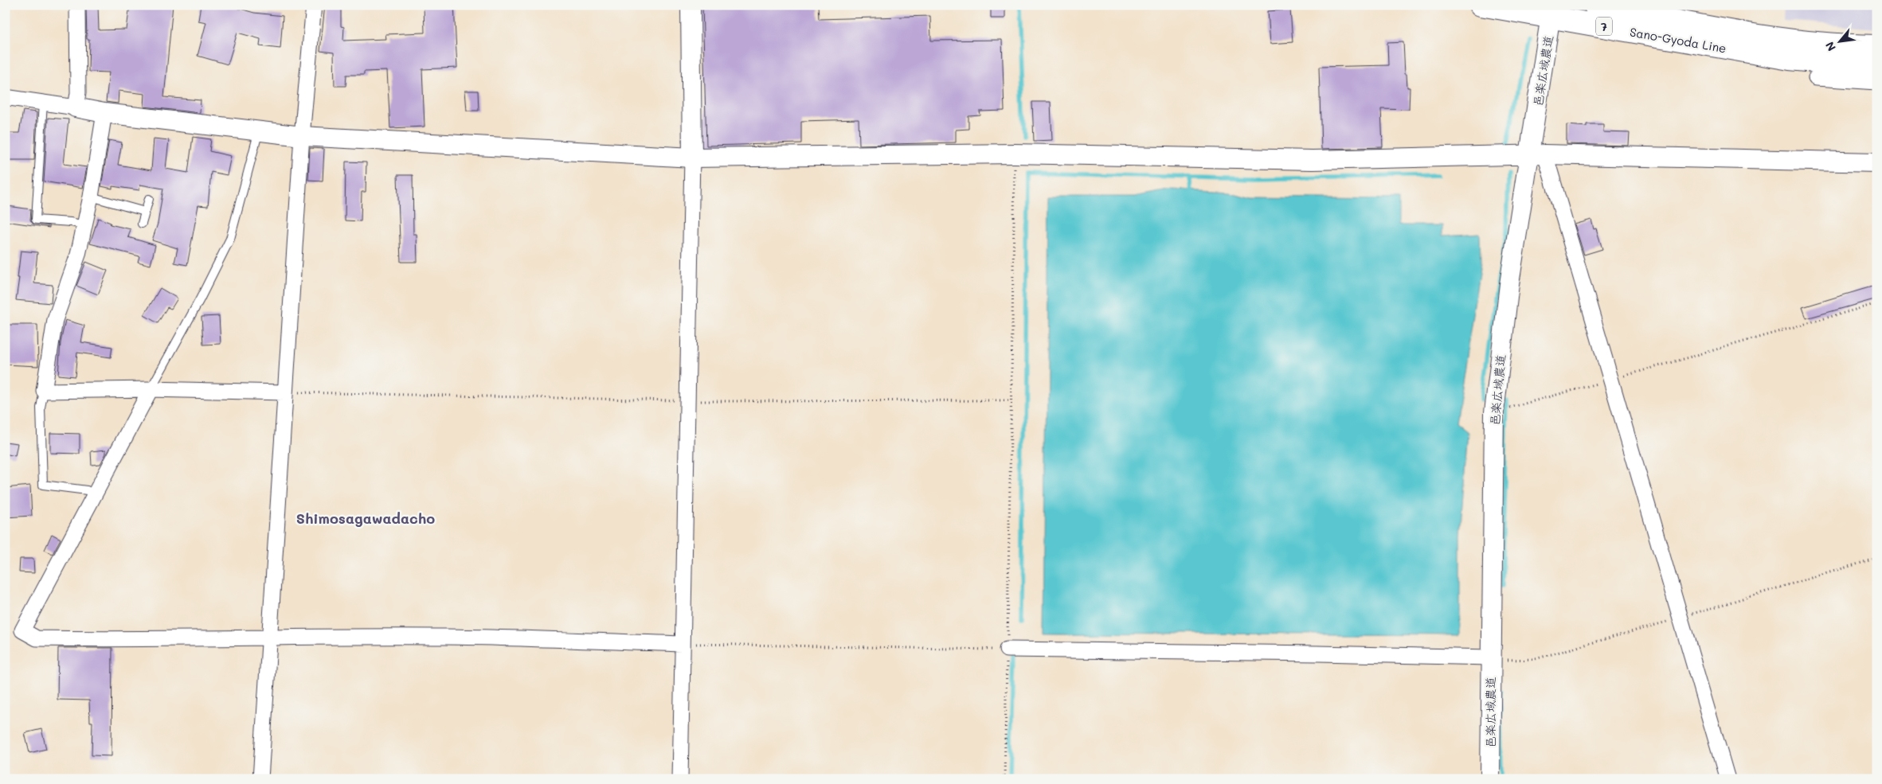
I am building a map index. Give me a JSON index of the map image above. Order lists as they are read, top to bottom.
{
  "streets": {
    "main road": ["7", "Sano-Gyoda Line"],
    "street": ["邑楽広域農道"]
  },
  "crossings": [
    ["Sano-Gyoda Line", "邑楽広域農道"]
  ],
  "districts": ["Shimosagawadacho"],
  "north": "bottom left"
}
